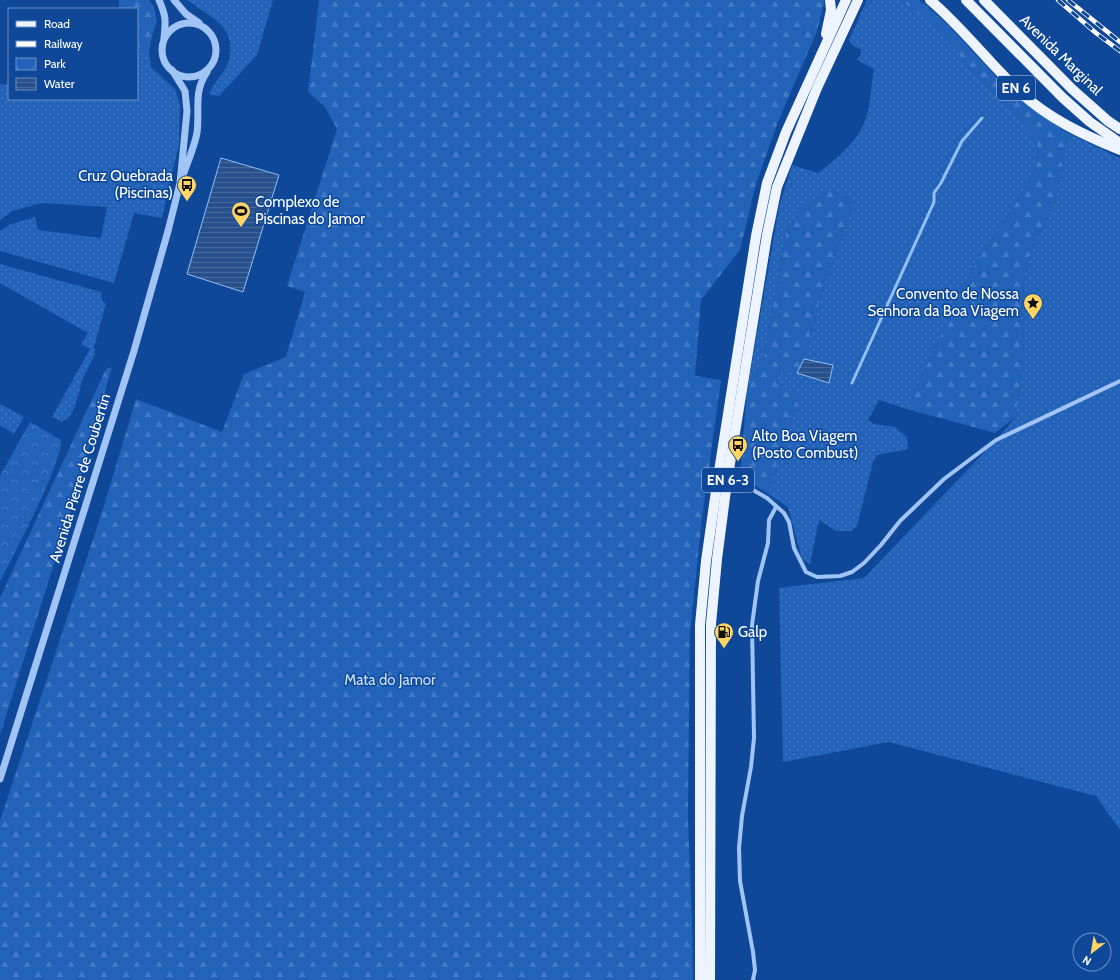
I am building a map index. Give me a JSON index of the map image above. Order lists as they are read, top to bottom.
{
  "streets": {
    "main road": ["Avenida Marginal", "EN 6", "EN 6-3"],
    "street": ["Avenida Pierre de Coubertin"]
  },
  "parks": ["Mata do Jamor"],
  "places": {
    "bus stop": ["Cruz Quebrada (Piscinas)", "Alto Boa Viagem (Posto Combust)"],
    "sports": ["Complexo de Piscinas do Jamor"],
    "place": ["Convento de Nossa Senhora da Boa Viagem"],
    "fuel station": ["Galp"]
  },
  "legend": [
    "Road",
    "Railway",
    "Park",
    "Water"
  ],
  "north": "bottom left"
}
